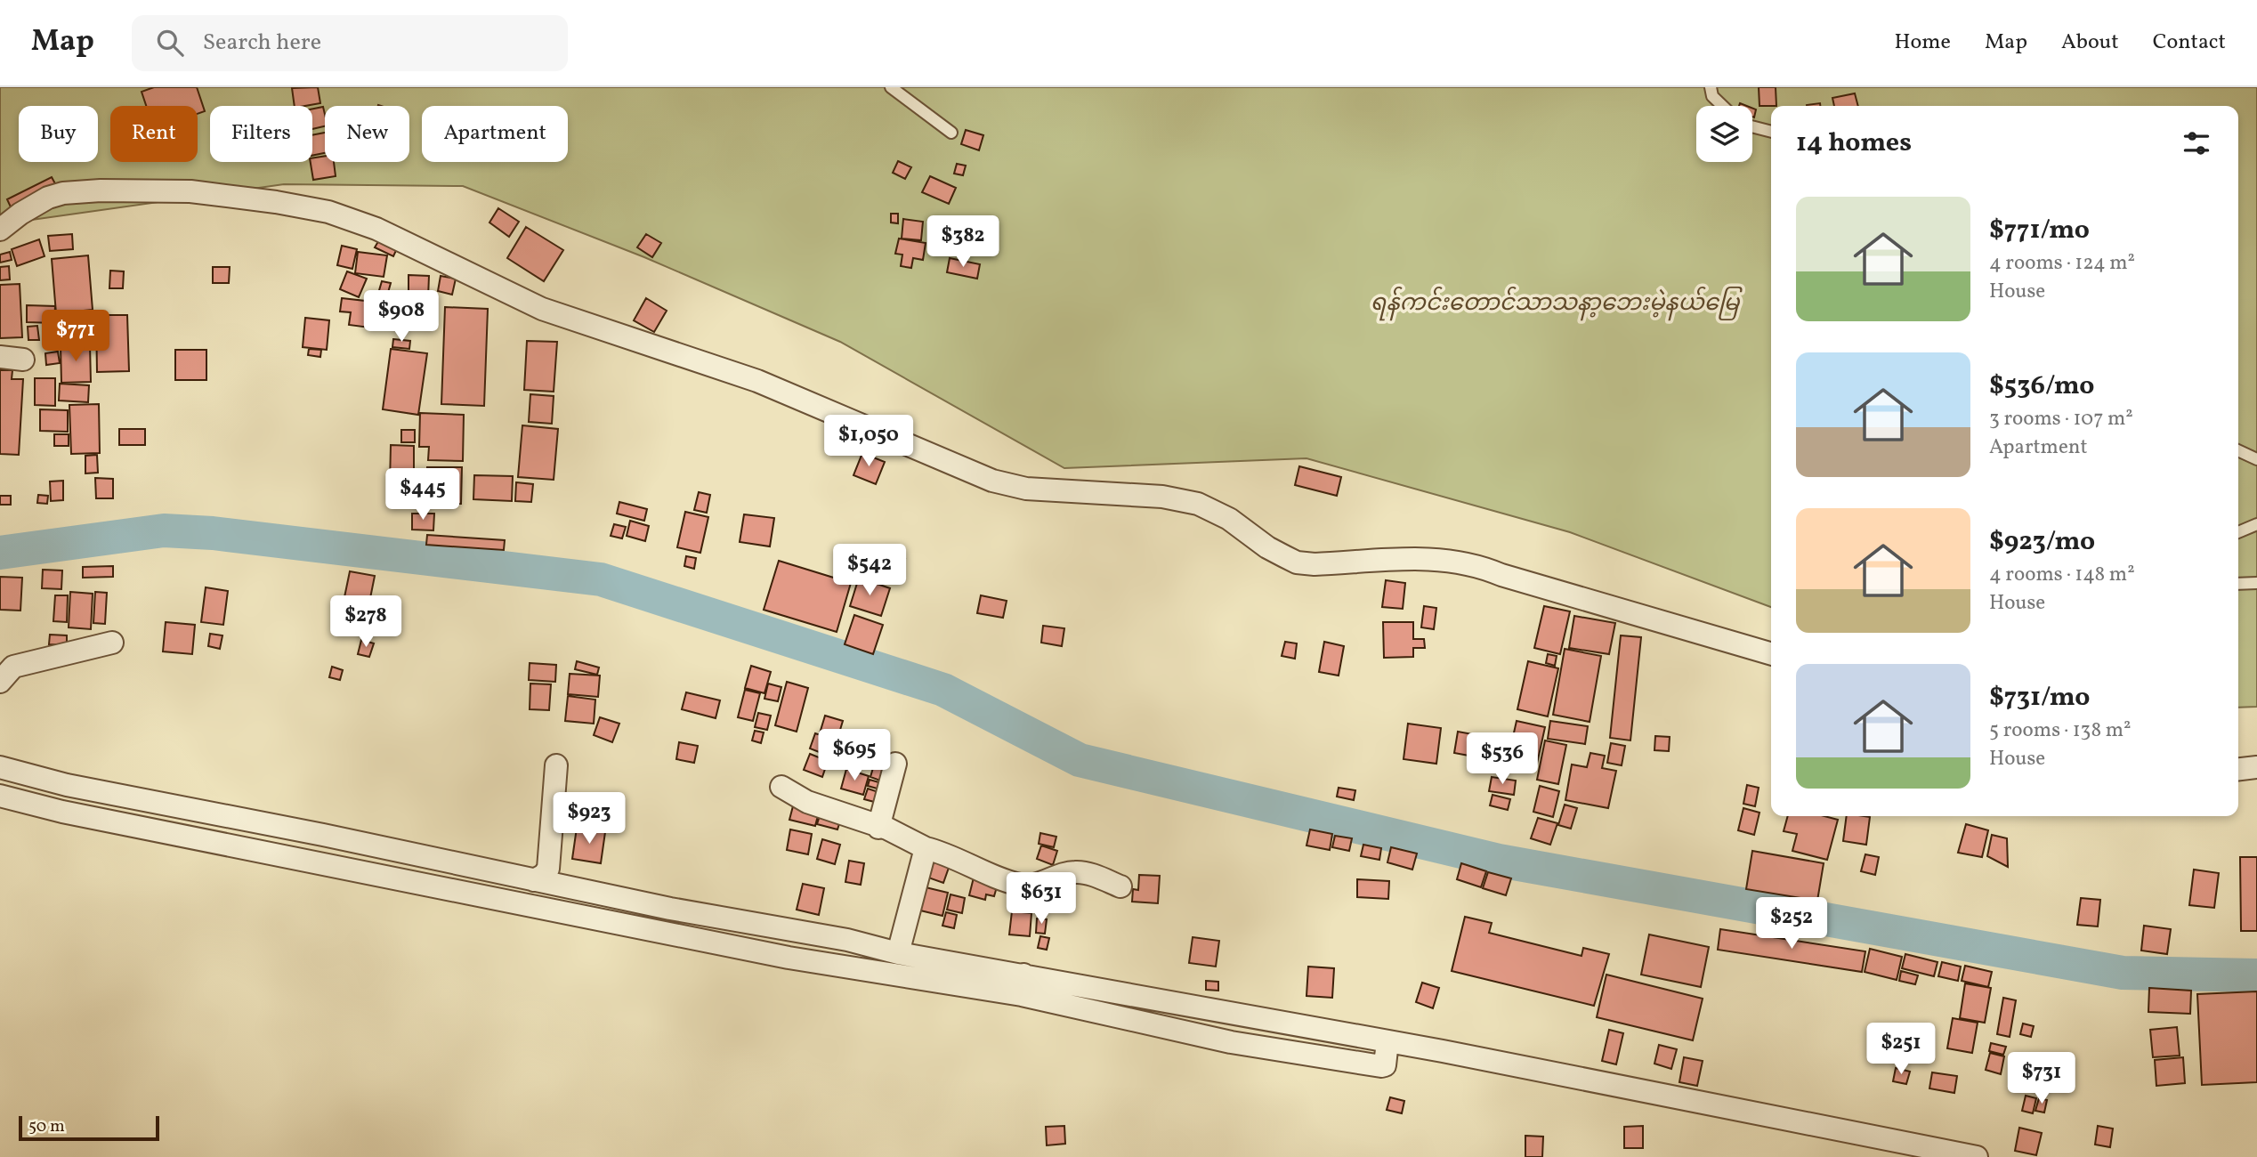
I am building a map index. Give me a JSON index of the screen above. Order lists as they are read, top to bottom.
{
  "parks": ["ရန်ကင်းတောင်သာသနာ့ဘေးမဲ့နယ်မြေ"],
  "scale_bar": "50 m",
  "page": {
    "header": "Map",
    "search": "Search here",
    "nav": [
      "Home",
      "Map",
      "About",
      "Contact"
    ],
    "chip": [
      "Buy",
      "Rent",
      "Filters",
      "New",
      "Apartment"
    ],
    "heading": "14 homes",
    "list": [
      {
        "name": "$771/mo",
        "note": "4 rooms · 124 m² · House"
      },
      {
        "name": "$536/mo",
        "note": "3 rooms · 107 m² · Apartment"
      },
      {
        "name": "$923/mo",
        "note": "4 rooms · 148 m² · House"
      },
      {
        "name": "$731/mo",
        "note": "5 rooms · 138 m² · House"
      }
    ],
    "price": [
      "$382",
      "$908",
      "$771",
      "$1,050",
      "$445",
      "$542",
      "$278",
      "$695",
      "$536",
      "$923",
      "$631",
      "$252",
      "$251",
      "$731"
    ],
    "scale": "50 m"
  }
}
